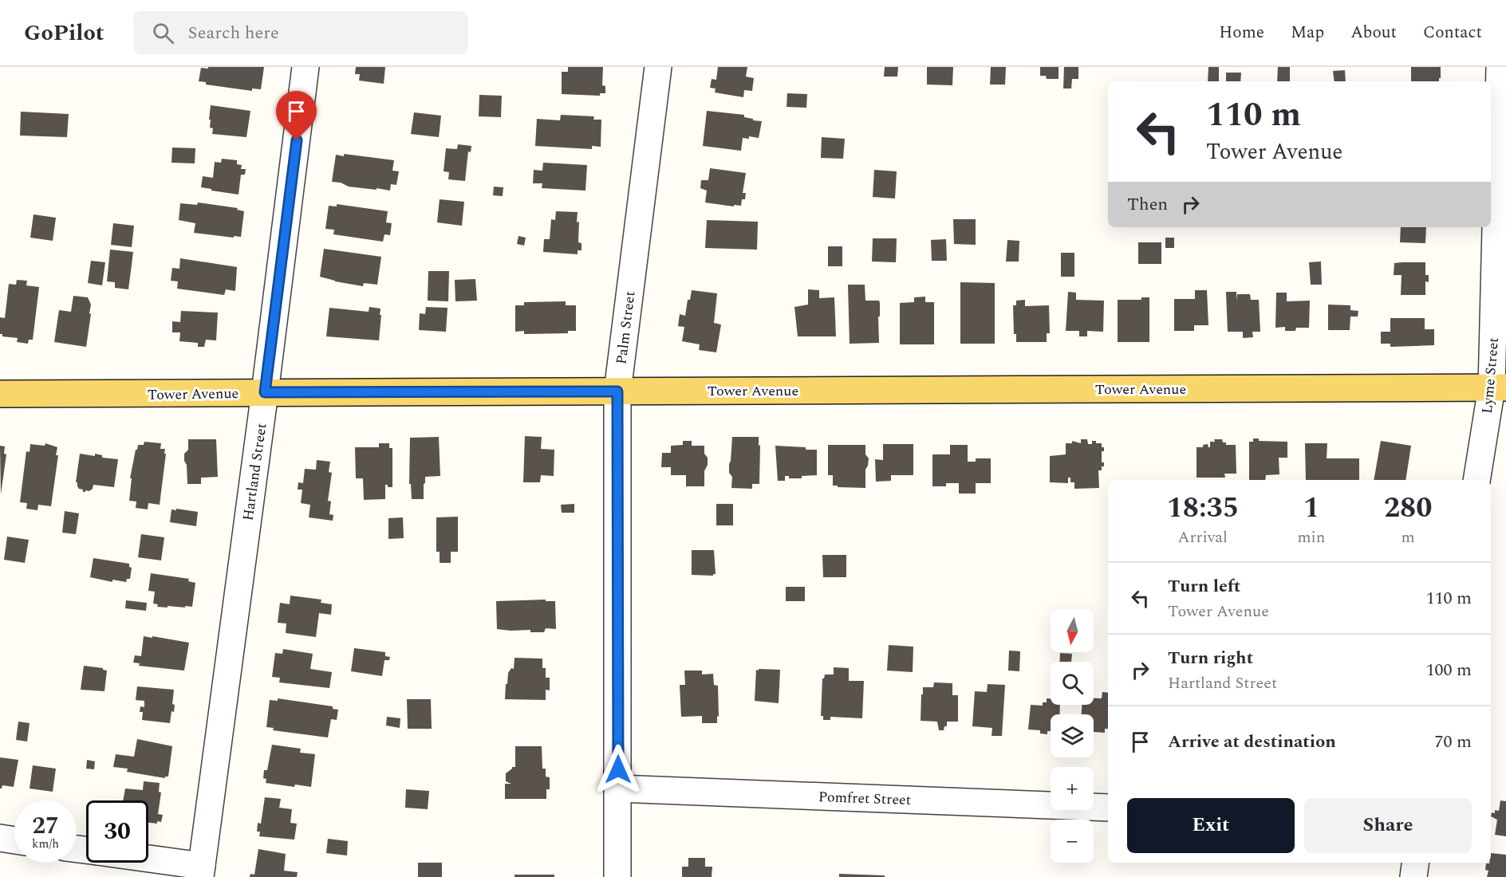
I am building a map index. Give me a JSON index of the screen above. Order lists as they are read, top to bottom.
{
  "streets": {
    "main road": ["Tower Avenue"],
    "street": [
      "Palm Street",
      "Lyme Street",
      "Hartland Street",
      "Pomfret Street"
    ]
  },
  "crossings": [
    ["Palm Street", "Tower Avenue"],
    ["Palm Street", "Pomfret Street"],
    ["Lyme Street", "Tower Avenue"],
    ["Tower Avenue", "Hartland Street"]
  ],
  "north": "bottom",
  "page": {
    "header": "GoPilot",
    "search": "Search here",
    "nav": [
      "Home",
      "Map",
      "About",
      "Contact"
    ],
    "turn": ["110 m", "Tower Avenue"],
    "then": "Then",
    "eta": [
      "18:35",
      "Arrival",
      "1",
      "min",
      "280",
      "m"
    ],
    "list": [
      {
        "name": "Turn left",
        "note": "Tower Avenue",
        "value": "110 m"
      },
      {
        "name": "Turn right",
        "note": "Hartland Street",
        "value": "100 m"
      },
      {
        "name": "Arrive at destination",
        "value": "70 m"
      }
    ],
    "map_buttons": ["+", "−"],
    "buttons": ["Exit", "Share"],
    "speed": "27 km/h",
    "limit": "30"
  }
}
